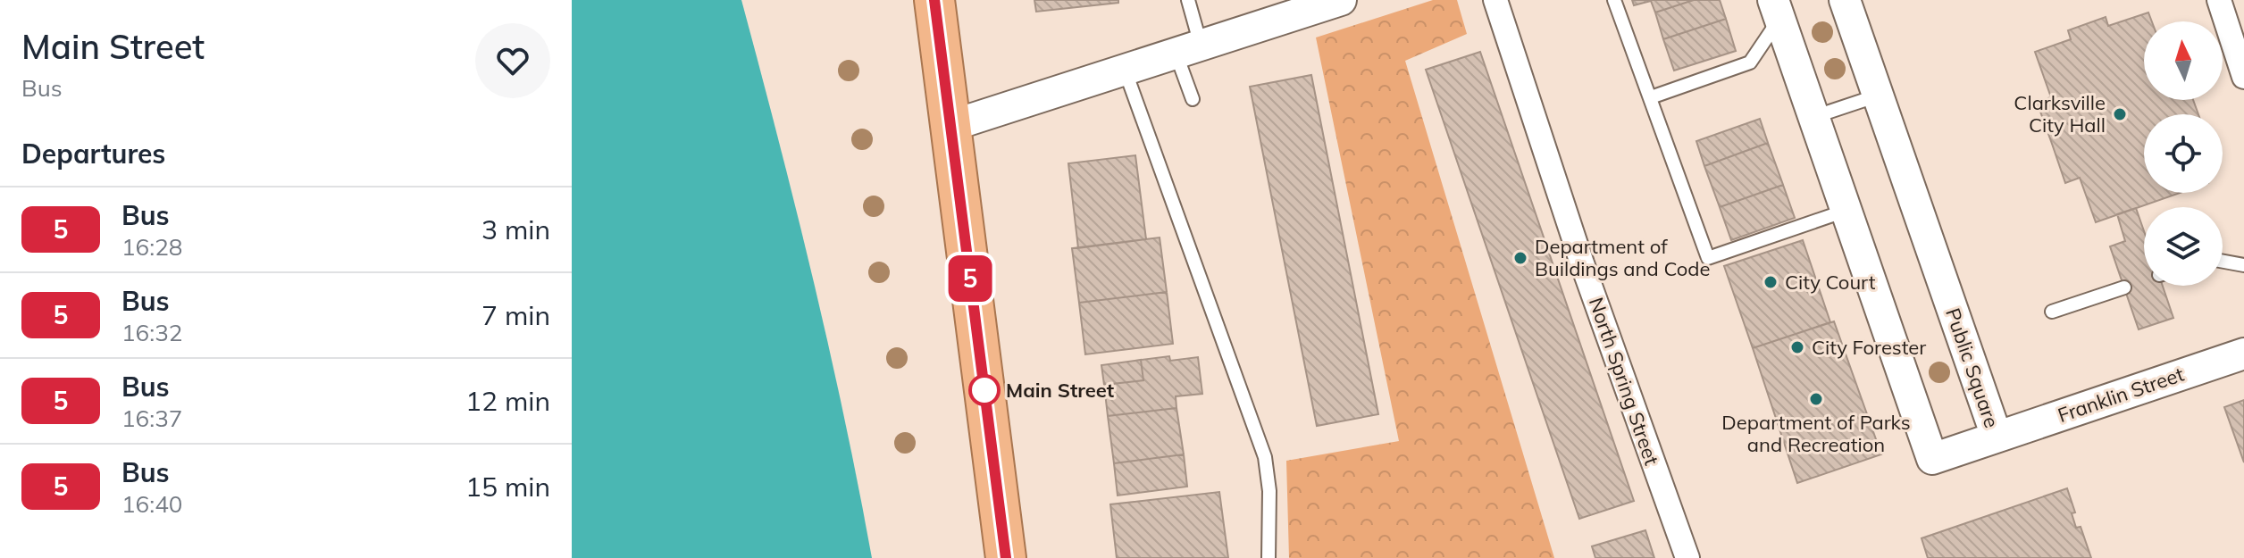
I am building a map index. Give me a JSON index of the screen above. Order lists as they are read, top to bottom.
{
  "streets": {
    "street": ["Public Square", "North Spring Street", "Franklin Street"]
  },
  "crossings": [
    ["Public Square", "Franklin Street"]
  ],
  "places": [
    "Clarksville City Hall",
    "Department of Buildings and Code",
    "City Court",
    "City Forester",
    "Main Street",
    "Department of Parks and Recreation"
  ],
  "lines": ["bus line 5"],
  "north": "top",
  "page": {
    "heading": [
      ["Main Street", "Bus"],
      "Departures"
    ],
    "on_map": "5",
    "list": [
      {
        "mark": "5",
        "name": "Bus",
        "note": "16:28",
        "value": "3 min"
      },
      {
        "mark": "5",
        "name": "Bus",
        "note": "16:32",
        "value": "7 min"
      },
      {
        "mark": "5",
        "name": "Bus",
        "note": "16:37",
        "value": "12 min"
      },
      {
        "mark": "5",
        "name": "Bus",
        "note": "16:40",
        "value": "15 min"
      }
    ]
  }
}
